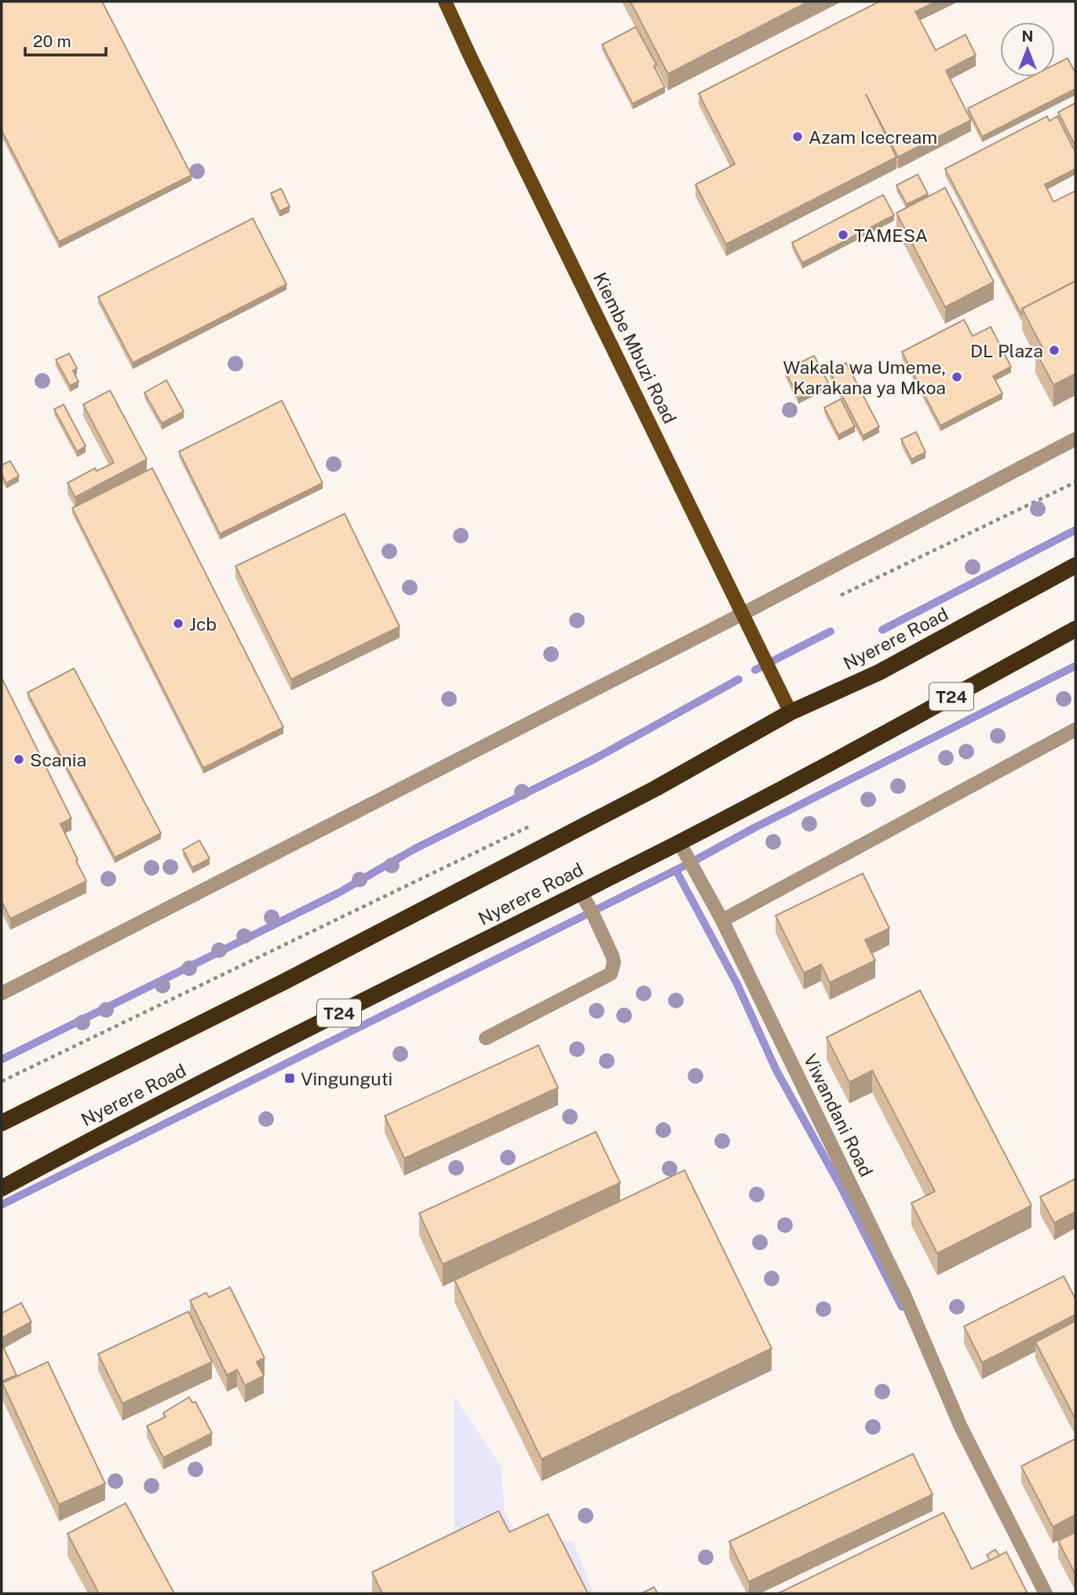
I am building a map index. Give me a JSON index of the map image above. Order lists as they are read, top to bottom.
{
  "streets": {
    "highway": ["Nyerere Road", "T24"],
    "main road": ["Kiembe Mbuzi Road"],
    "street": ["Viwandani Road"]
  },
  "crossings": [
    ["Kiembe Mbuzi Road", "Nyerere Road"],
    ["Nyerere Road", "Viwandani Road"]
  ],
  "places": {
    "other": [
      "Azam Icecream",
      "TAMESA",
      "DL Plaza",
      "Wakala wa Umeme, Karakana ya Mkoa",
      "Jcb",
      "Scania"
    ],
    "transit": ["Vingunguti"]
  },
  "scale_bar": "20 m",
  "north": "top"
}
